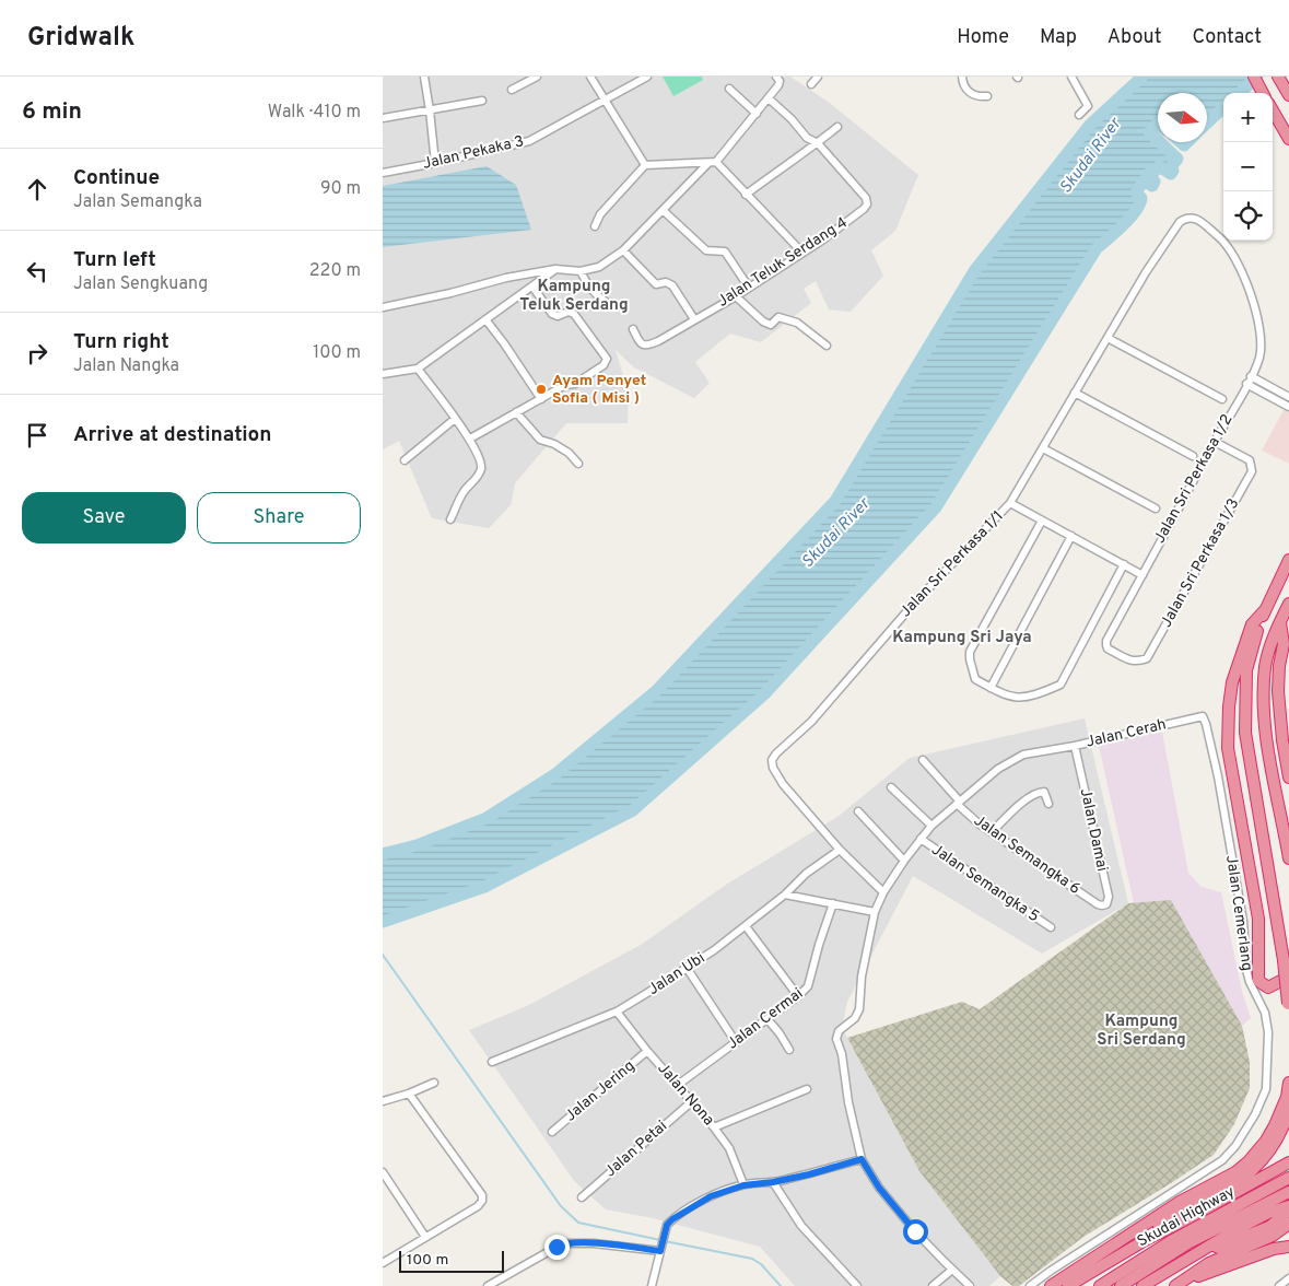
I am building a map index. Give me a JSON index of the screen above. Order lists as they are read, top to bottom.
{
  "streets": {
    "highway": ["Skudai Highway"],
    "street": [
      "Jalan Pekaka 3",
      "Jalan Teluk Serdang 4",
      "Jalan Sri Perkasa 1/2",
      "Jalan Sri Perkasa 1/3",
      "Jalan Sri Perkasa 1/1",
      "Jalan Cerah",
      "Jalan Damai",
      "Jalan Semangka 6",
      "Jalan Semangka 5",
      "Jalan Cemerlang",
      "Jalan Ubi",
      "Jalan Cermai",
      "Jalan Jering",
      "Jalan Nona",
      "Jalan Petai"
    ]
  },
  "crossings": [
    ["Jalan Sri Perkasa 1/2", "Jalan Sri Perkasa 1/3"],
    ["Jalan Sri Perkasa 1/2", "Jalan Sri Perkasa 1/1"],
    ["Jalan Sri Perkasa 1/1", "Jalan Cerah"],
    ["Jalan Sri Perkasa 1/1", "Jalan Ubi"],
    ["Jalan Cerah", "Jalan Damai"],
    ["Jalan Cerah", "Jalan Semangka 6"],
    ["Jalan Cerah", "Jalan Semangka 5"],
    ["Jalan Cerah", "Jalan Cemerlang"],
    ["Jalan Damai", "Jalan Semangka 6"],
    ["Jalan Ubi", "Jalan Nona"],
    ["Jalan Cermai", "Jalan Nona"],
    ["Jalan Jering", "Jalan Nona"],
    ["Jalan Nona", "Jalan Petai"]
  ],
  "districts": ["Kampung Teluk Serdang", "Kampung Sri Jaya", "Kampung Sri Serdang"],
  "water": ["Skudai River"],
  "places": ["Ayam Penyet Sofia ( Misi )"],
  "scale_bar": "100 m",
  "north": "right",
  "page": {
    "header": "Gridwalk",
    "nav": [
      "Home",
      "Map",
      "About",
      "Contact"
    ],
    "heading": ["6 min", "Walk · 410 m"],
    "map_buttons": ["+", "−"],
    "list": [
      ["Continue", "Jalan Semangka", "90 m"],
      ["Turn left", "Jalan Sengkuang", "220 m"],
      ["Turn right", "Jalan Nangka", "100 m"],
      "Arrive at destination"
    ],
    "buttons": ["Save", "Share"],
    "scale": "100 m"
  }
}
